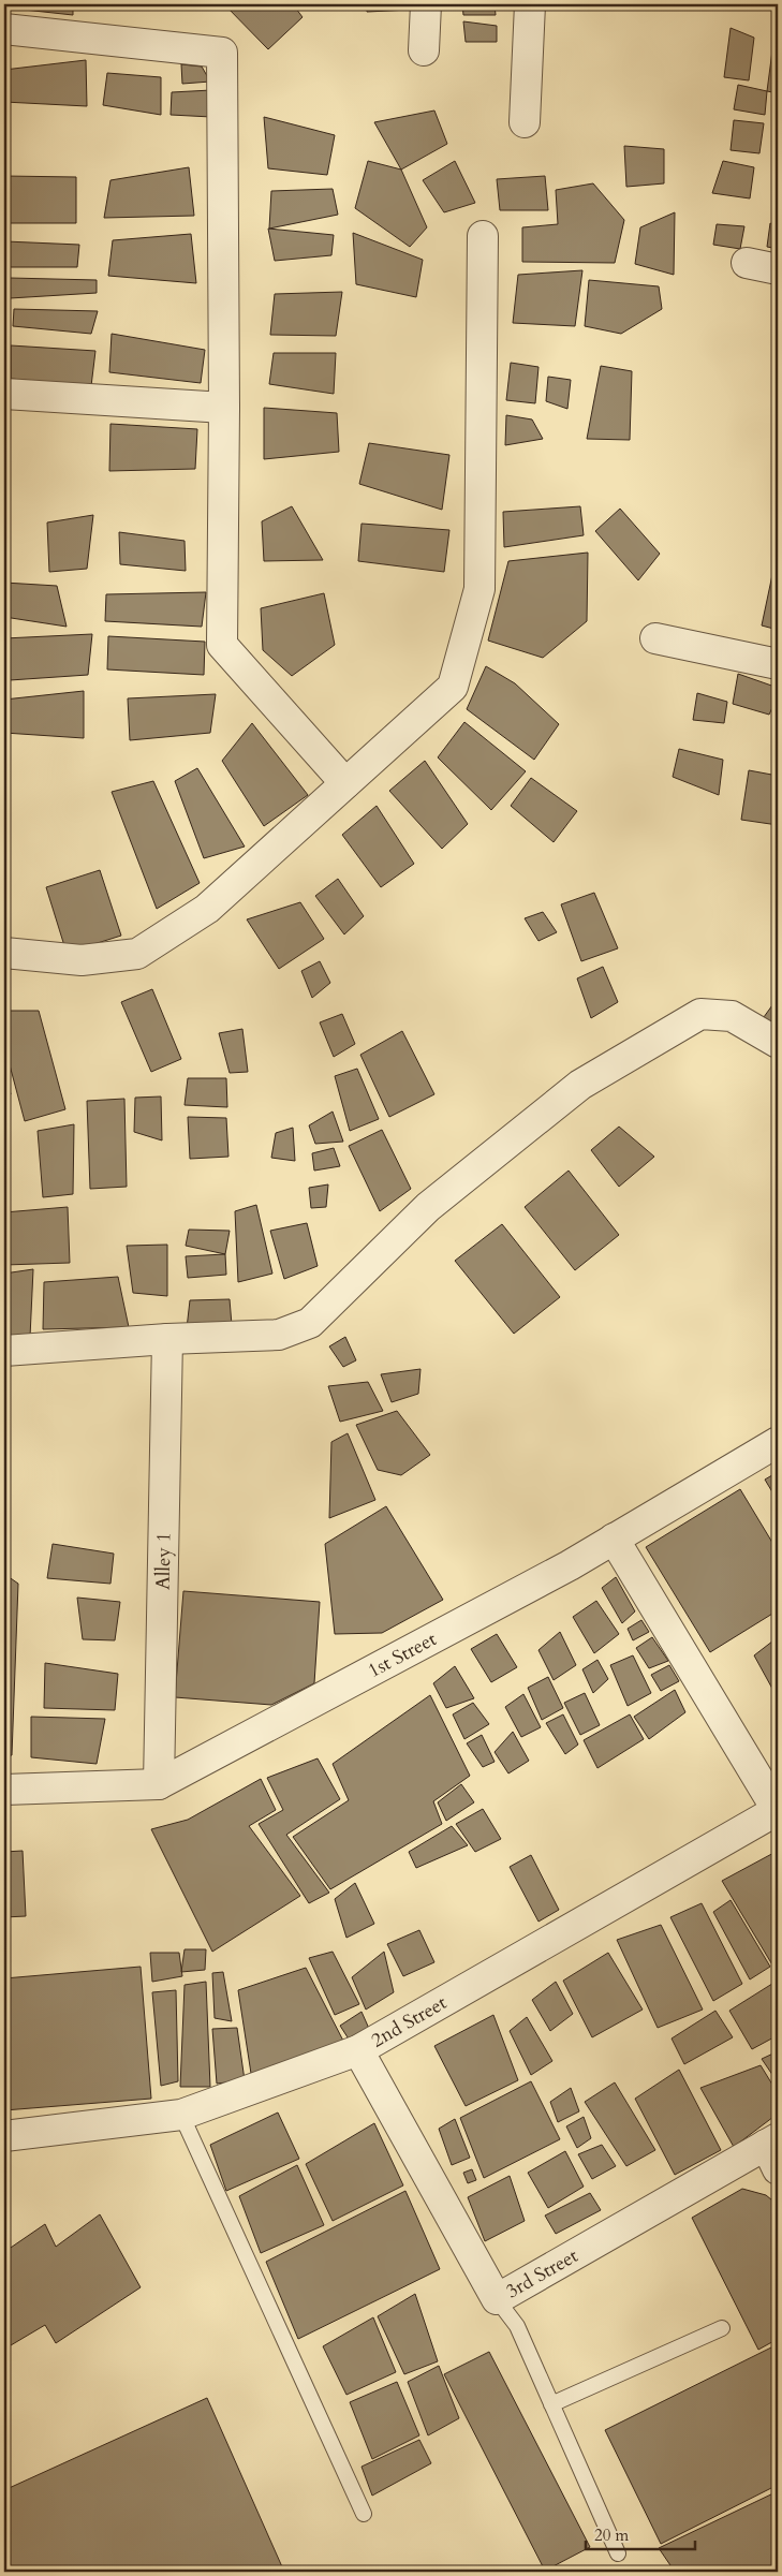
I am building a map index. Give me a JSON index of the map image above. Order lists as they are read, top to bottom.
{
  "streets": {
    "street": [
      "Alley 1",
      "1st Street",
      "2nd Street",
      "3rd Street"
    ]
  },
  "crossings": [
    ["Alley 1", "1st Street"],
    ["2nd Street", "3rd Street"]
  ],
  "scale_bar": "20 m"
}
